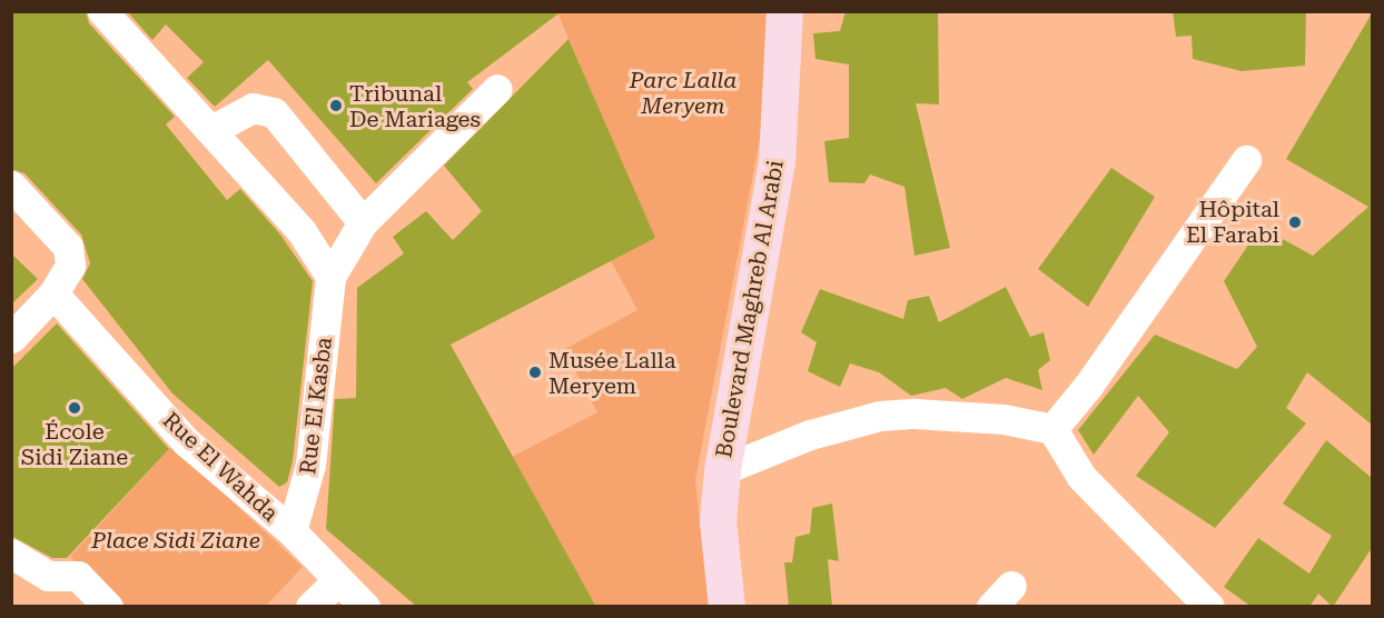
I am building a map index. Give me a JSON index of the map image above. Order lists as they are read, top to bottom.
{
  "streets": {
    "main road": ["Boulevard Maghreb Al Arabi"],
    "street": ["Rue El Kasba", "Rue El Wahda"]
  },
  "crossings": [
    ["Rue El Kasba", "Rue El Wahda"]
  ],
  "parks": ["Parc Lalla Meryem", "Place Sidi Ziane"],
  "places": [
    "Tribunal De Mariages",
    "Hôpital El Farabi",
    "Musée Lalla Meryem",
    "École Sidi Ziane"
  ]
}
